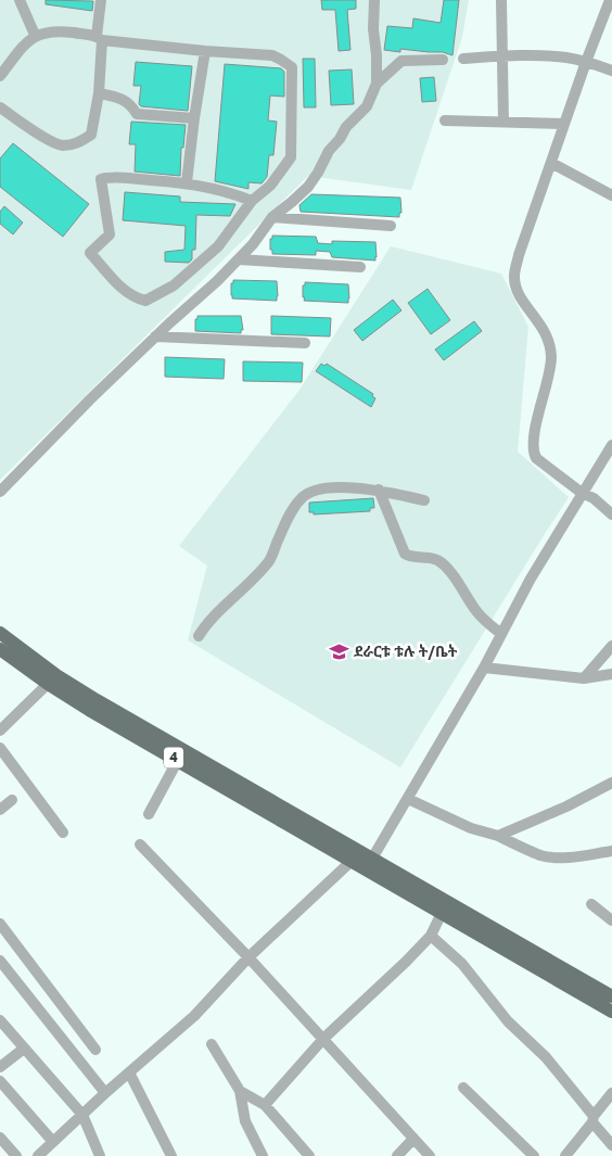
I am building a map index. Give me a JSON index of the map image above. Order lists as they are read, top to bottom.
{
  "streets": {
    "main road": ["4"]
  },
  "places": {
    "school or university": ["ደራርቱ ቱሉ ት/ቤት"]
  }
}
